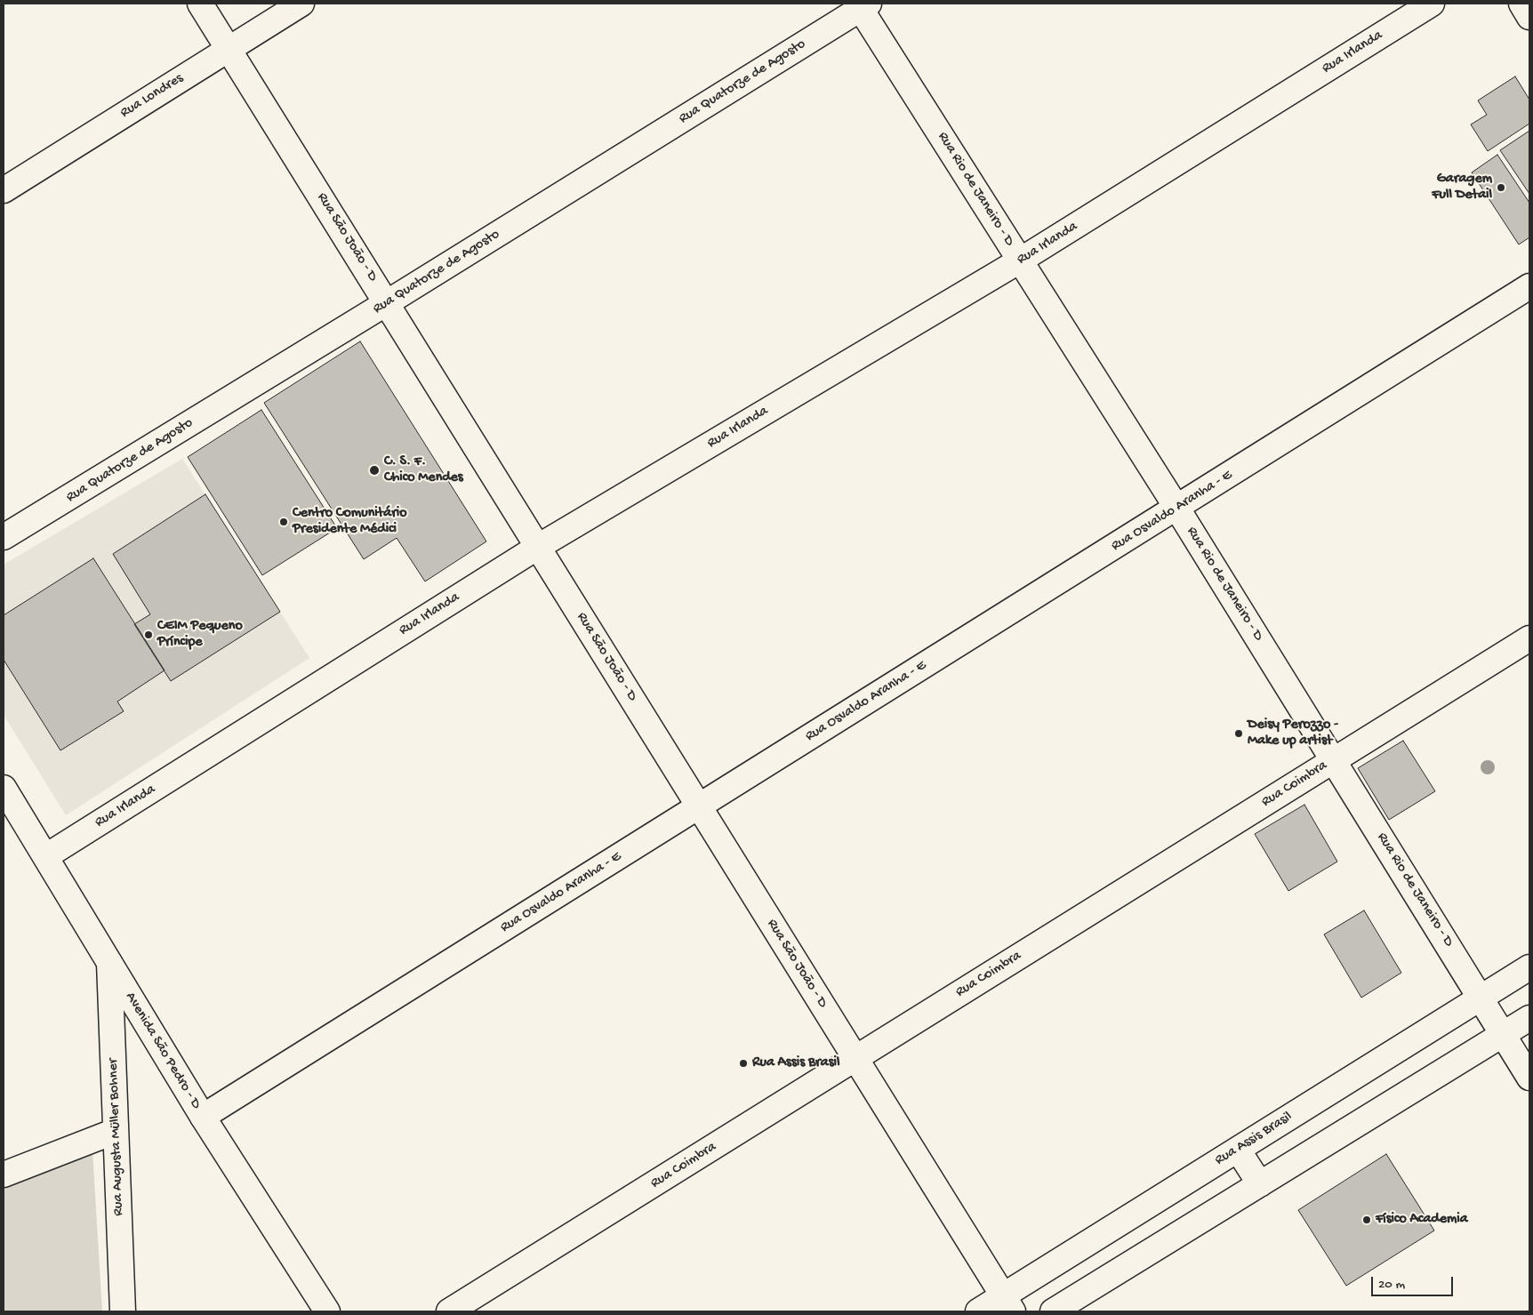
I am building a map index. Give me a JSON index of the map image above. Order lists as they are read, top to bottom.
{
  "streets": {
    "street": [
      "Rua Irlanda",
      "Rua Quatorze de Agosto",
      "Rua Londres",
      "Rua Rio de Janeiro - D",
      "Rua São João - D",
      "Rua Osvaldo Aranha - E",
      "Rua Coimbra",
      "Avenida São Pedro - D",
      "Rua Augusta Müller Bohner",
      "Rua Assis Brasil"
    ]
  },
  "crossings": [
    ["Rua Irlanda", "Rua Rio de Janeiro - D"],
    ["Rua Irlanda", "Rua São João - D"],
    ["Rua Irlanda", "Avenida São Pedro - D"],
    ["Rua Quatorze de Agosto", "Rua Rio de Janeiro - D"],
    ["Rua Quatorze de Agosto", "Rua São João - D"],
    ["Rua Londres", "Rua São João - D"],
    ["Rua Rio de Janeiro - D", "Rua Osvaldo Aranha - E"],
    ["Rua Rio de Janeiro - D", "Rua Coimbra"],
    ["Rua Rio de Janeiro - D", "Rua Assis Brasil"],
    ["Rua São João - D", "Rua Osvaldo Aranha - E"],
    ["Rua São João - D", "Rua Coimbra"],
    ["Rua São João - D", "Rua Assis Brasil"],
    ["Rua Osvaldo Aranha - E", "Avenida São Pedro - D"],
    ["Avenida São Pedro - D", "Rua Augusta Müller Bohner"]
  ],
  "places": [
    "Garagem Full Detail",
    "C. S. F. Chico Mendes",
    "Centro Comunitário Presidente Médici",
    "CEIM Pequeno Príncipe",
    "Deisy Perozzo - Make up artist",
    "Rua Assis Brasil",
    "Físico Academia"
  ],
  "scale_bar": "20 m"
}
